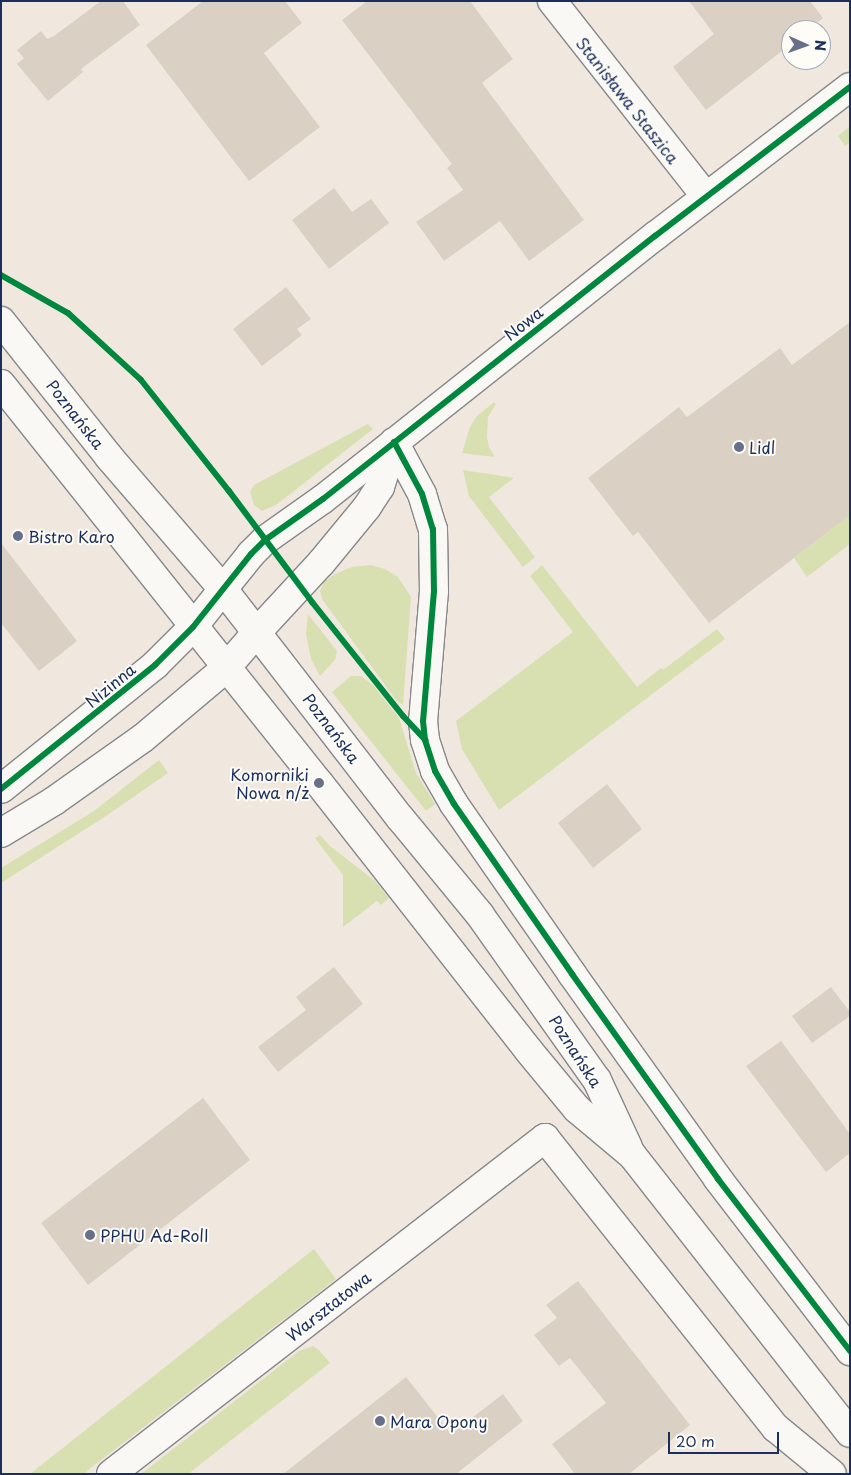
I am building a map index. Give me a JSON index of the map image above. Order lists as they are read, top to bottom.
{
  "streets": {
    "street": [
      "Stanisława Staszica",
      "Nowa",
      "Poznańska",
      "Nizinna",
      "Warsztatowa"
    ]
  },
  "crossings": [
    ["Stanisława Staszica", "Nowa"],
    ["Nowa", "Poznańska"],
    ["Nowa", "Nizinna"],
    ["Poznańska", "Nizinna"]
  ],
  "places": [
    "Lidl",
    "Bistro Karo",
    "Komorniki Nowa n/ż",
    "PPHU Ad-Roll",
    "Mara Opony"
  ],
  "scale_bar": "20 m",
  "north": "right"
}
